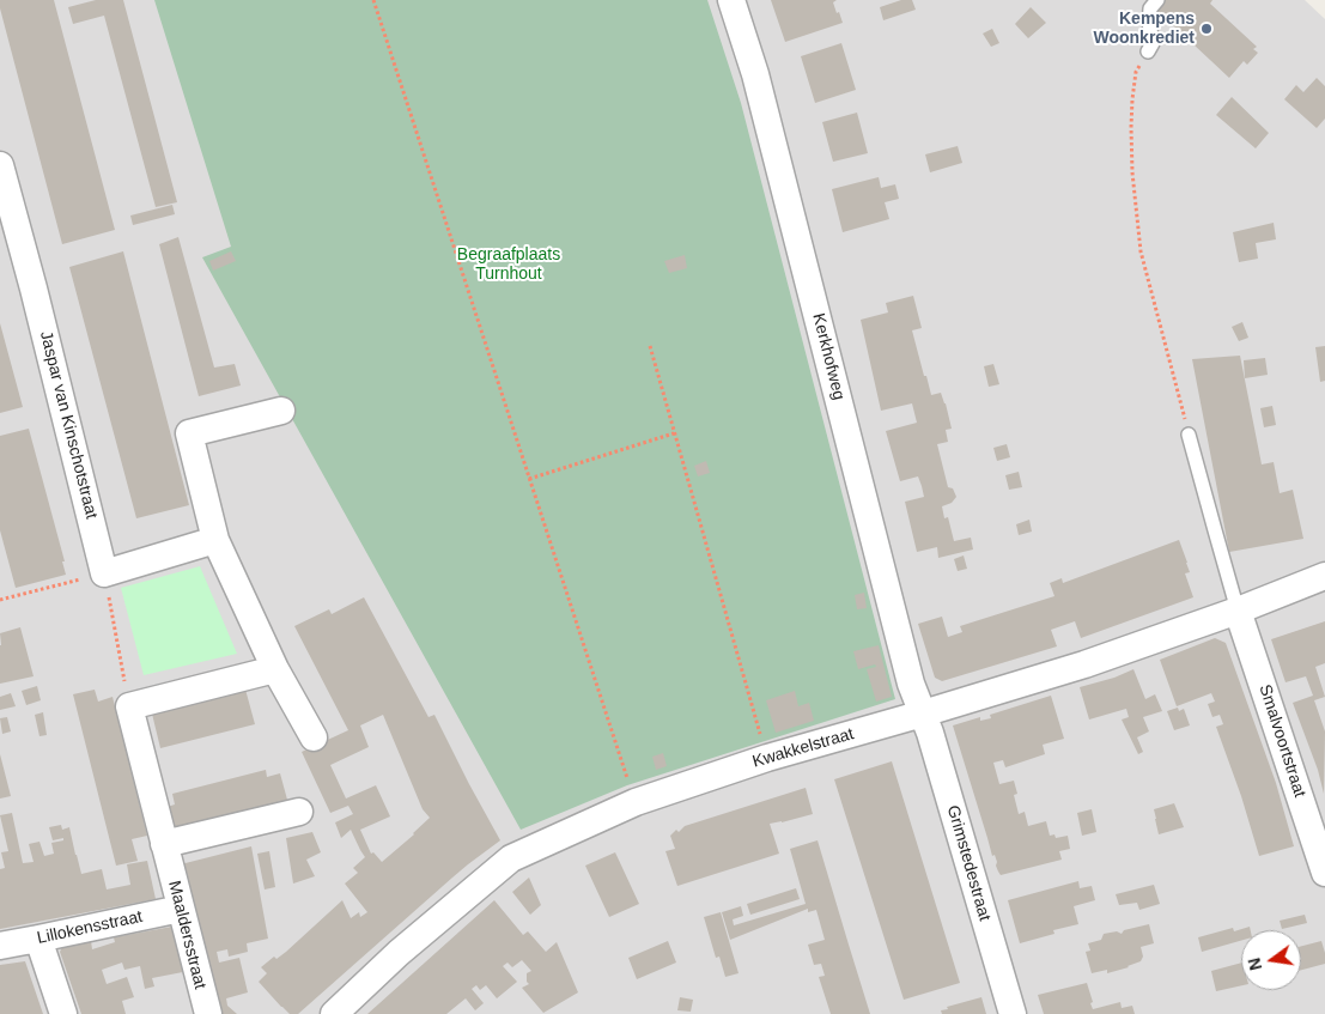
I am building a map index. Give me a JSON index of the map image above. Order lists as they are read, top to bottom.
{
  "streets": {
    "street": [
      "Kerkhofweg",
      "Jaspar van Kinschotstraat",
      "Smalvoortstraat",
      "Kwakkelstraat",
      "Grimstedestraat",
      "Lillokensstraat",
      "Maaldersstraat"
    ]
  },
  "crossings": [
    ["Kerkhofweg", "Kwakkelstraat"],
    ["Kerkhofweg", "Grimstedestraat"],
    ["Smalvoortstraat", "Kwakkelstraat"],
    ["Kwakkelstraat", "Grimstedestraat"],
    ["Lillokensstraat", "Maaldersstraat"]
  ],
  "parks": ["Begraafplaats Turnhout"],
  "places": ["Kempens Woonkrediet"],
  "north": "left"
}
